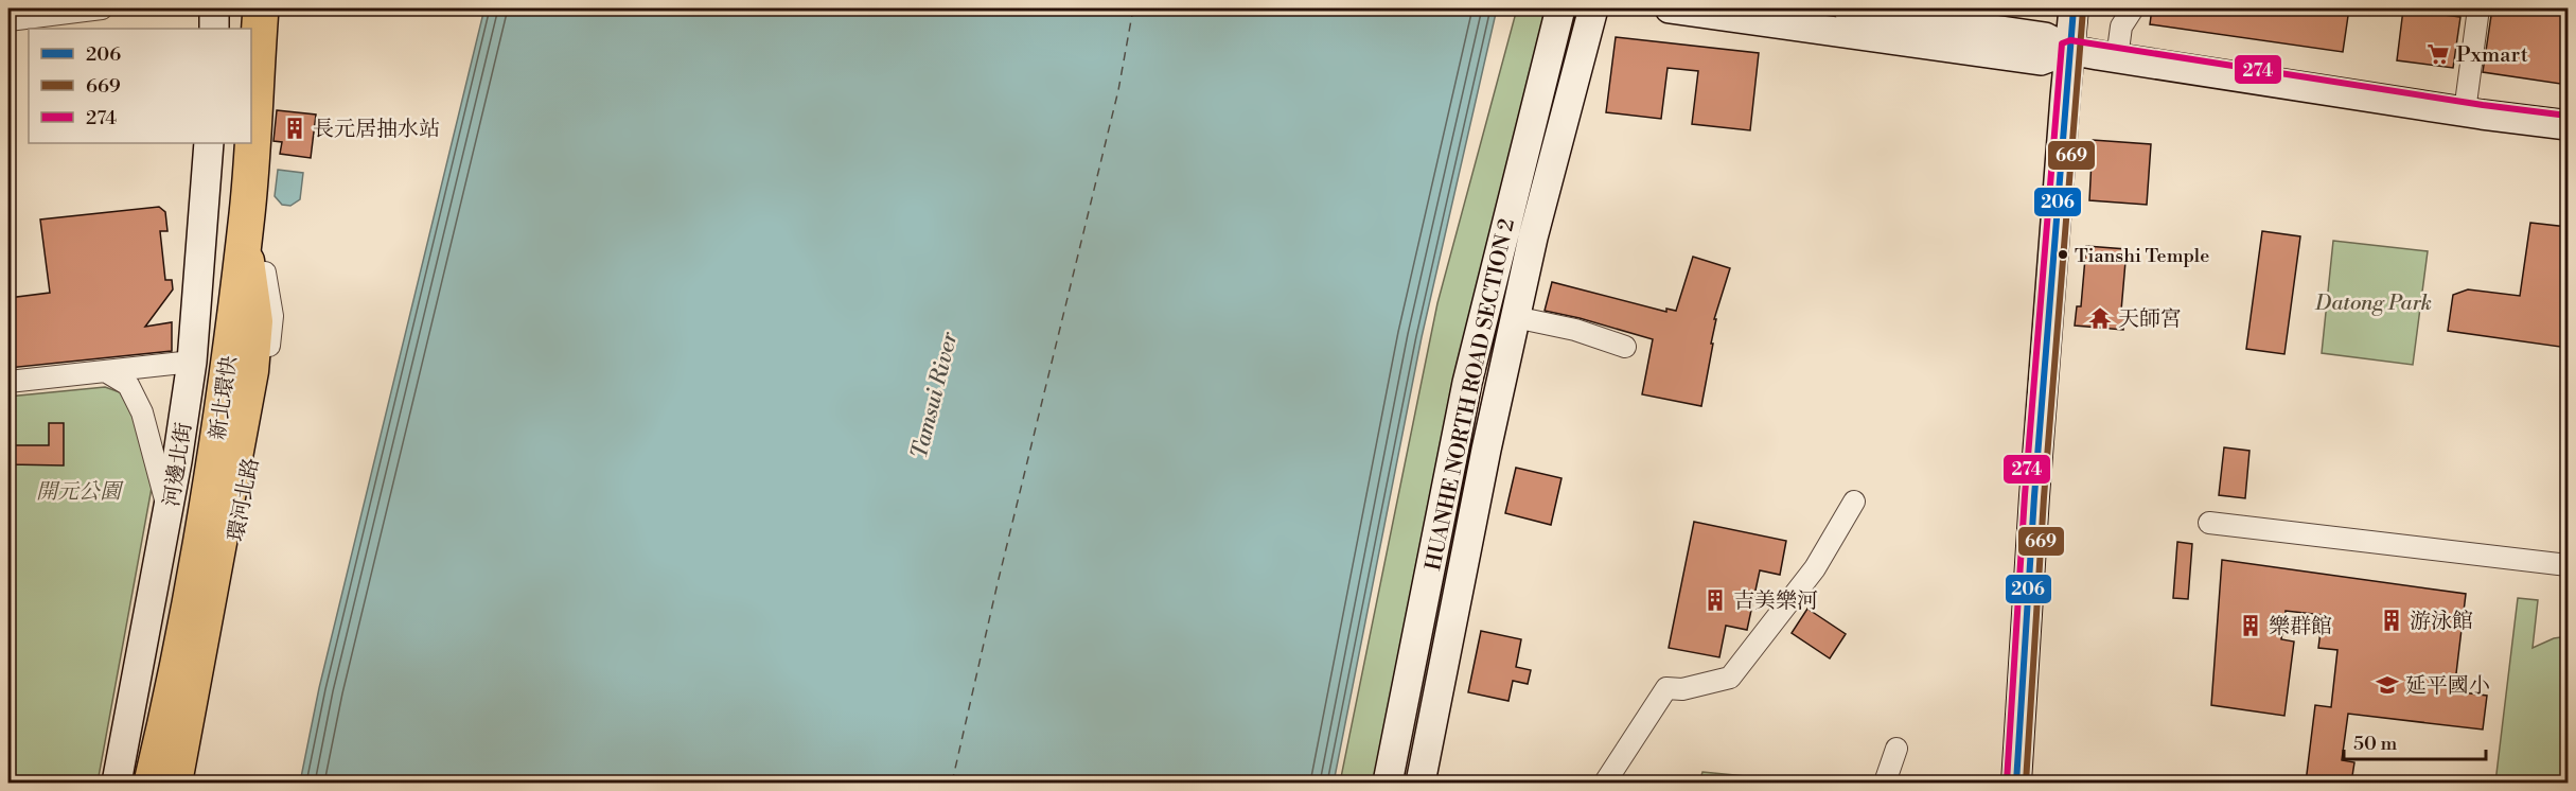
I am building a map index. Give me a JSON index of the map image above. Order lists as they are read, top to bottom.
{
  "streets": {
    "highway": ["新北環快"],
    "street": ["HUANHE NORTH ROAD SECTION 2", "河邊北街", "環河北路"]
  },
  "water": ["Tamsui River"],
  "parks": ["Datong Park", "開元公園"],
  "places": {
    "supermarket": ["Pxmart"],
    "building": [
      "長元居抽水站",
      "吉美樂河",
      "游泳館",
      "樂群館"
    ],
    "other": ["Tianshi Temple"],
    "temple": ["天師宮"],
    "school or university": ["延平國小"]
  },
  "lines": ["transit line 206", "transit line 669", "transit line 274"],
  "legend": ["206", "669", "274"],
  "scale_bar": "50 m"
}
